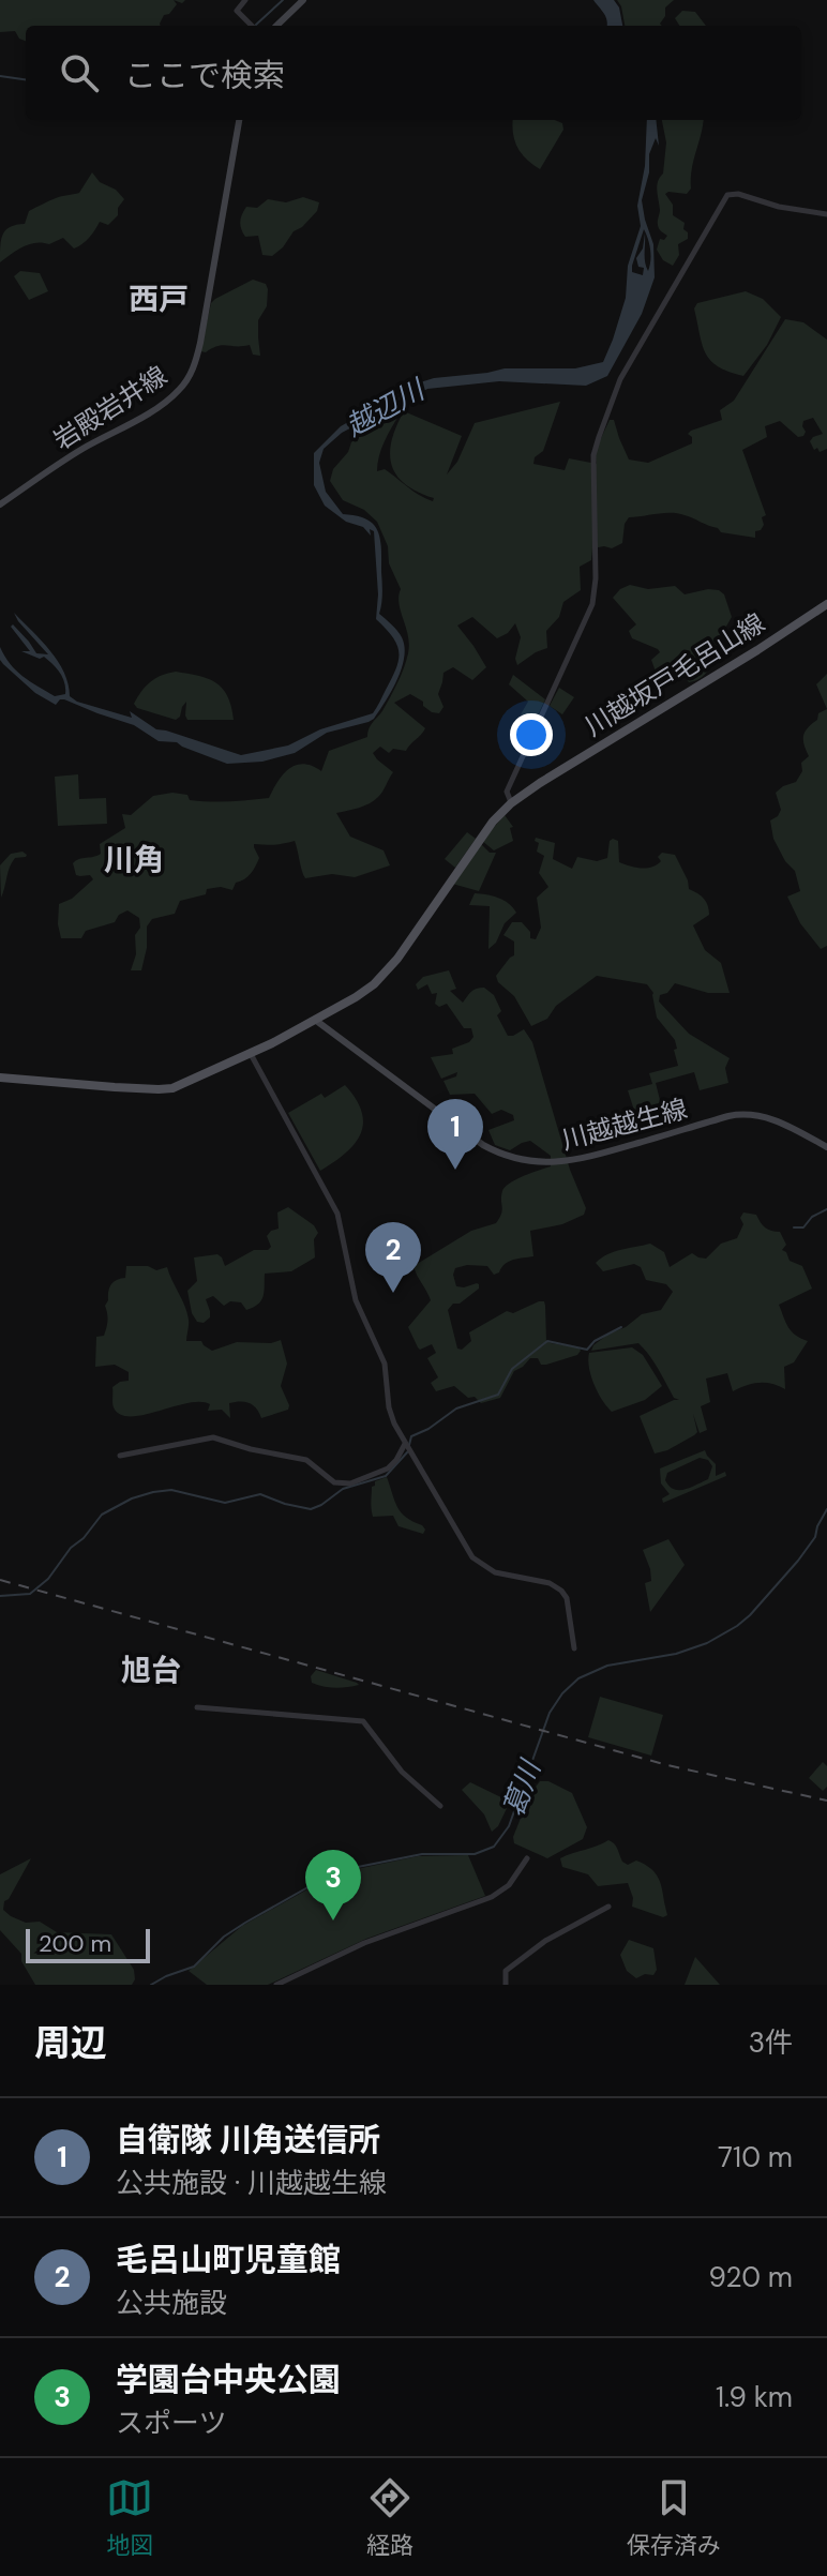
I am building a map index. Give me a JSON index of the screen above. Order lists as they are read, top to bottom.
{
  "streets": {
    "main road": ["岩殿岩井線", "川越坂戸毛呂山線", "川越越生線"]
  },
  "crossings": [
    ["川越坂戸毛呂山線", "川越越生線"]
  ],
  "districts": ["西戸", "川角", "旭台"],
  "water": ["越辺川", "葛川"],
  "scale_bar": "200 m",
  "page": {
    "search": "ここで検索",
    "pins": ["1", "2", "3"],
    "scale": "200 m",
    "heading": ["周辺", "3件"],
    "list": [
      {
        "mark": "1",
        "name": "自衛隊 川角送信所",
        "note": "公共施設 · 川越越生線",
        "value": "710 m"
      },
      {
        "mark": "2",
        "name": "毛呂山町児童館",
        "note": "公共施設",
        "value": "920 m"
      },
      {
        "mark": "3",
        "name": "学園台中央公園",
        "note": "スポーツ",
        "value": "1.9 km"
      }
    ],
    "nav": ["地図", "経路", "保存済み"]
  }
}
